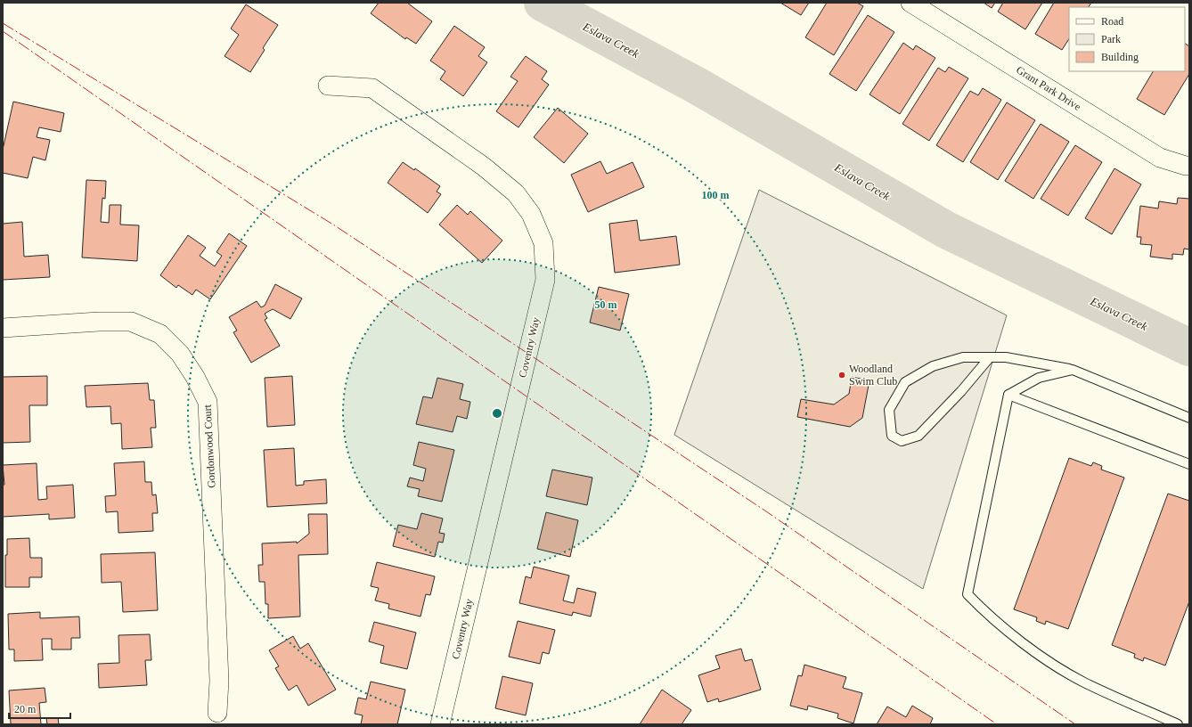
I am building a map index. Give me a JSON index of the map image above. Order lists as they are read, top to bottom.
{
  "streets": {
    "street": ["Grant Park Drive", "Coventry Way", "Gordonwood Court"]
  },
  "water": ["Eslava Creek"],
  "places": ["Woodland Swim Club"],
  "legend": ["Road", "Park", "Building"],
  "scale_bar": "20 m",
  "rings": ["100 m", "50 m"]
}
